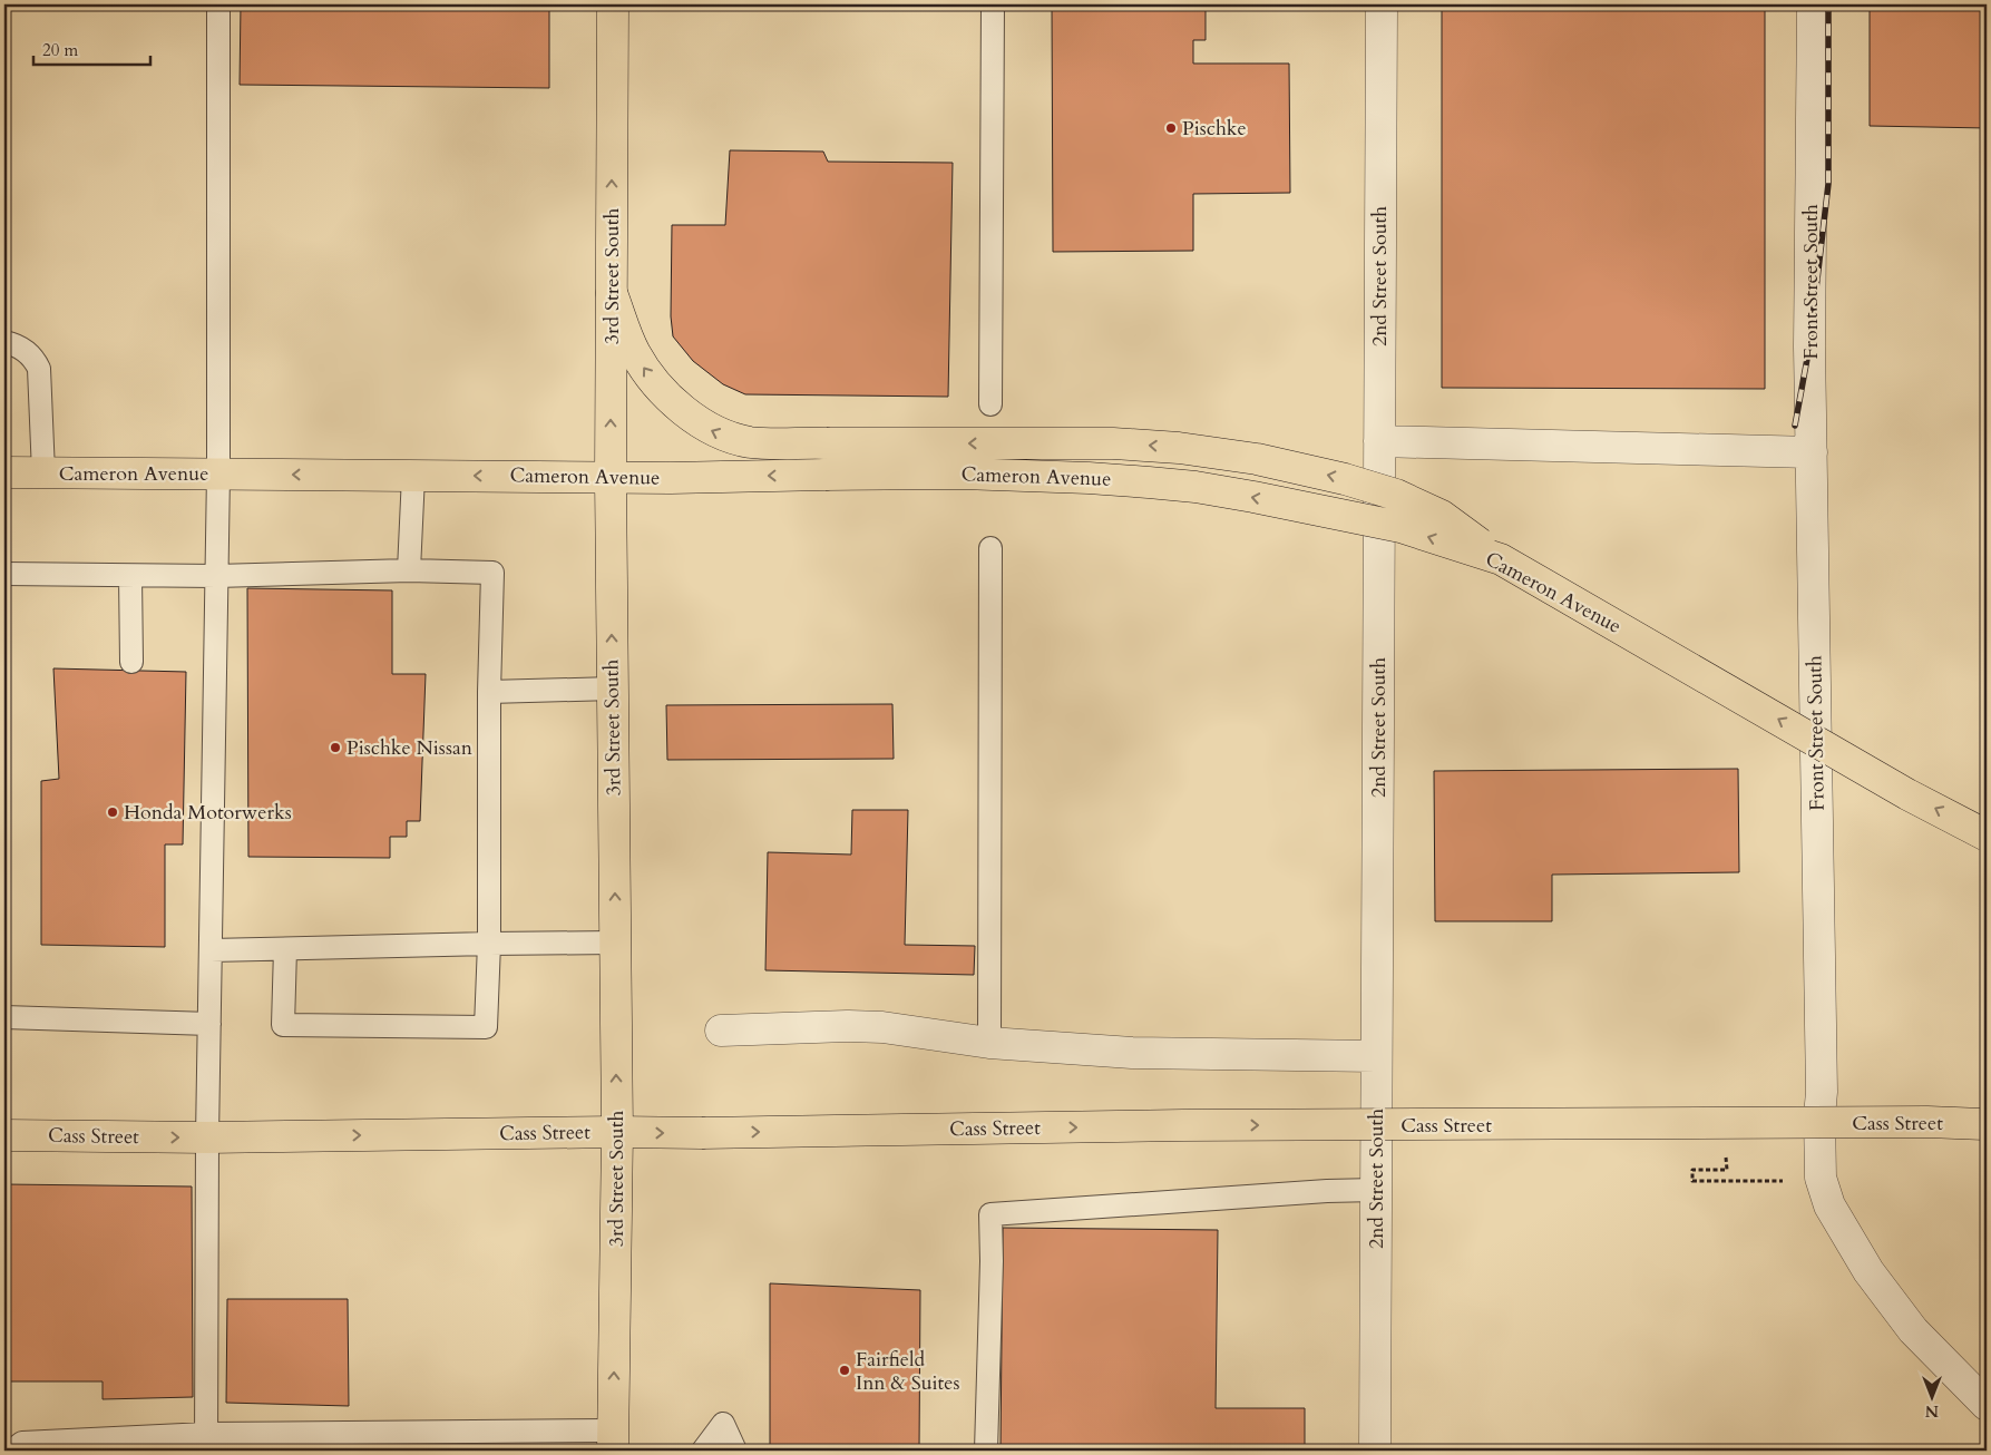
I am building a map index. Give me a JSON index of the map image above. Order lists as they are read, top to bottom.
{
  "streets": {
    "main road": ["3rd Street South", "Cameron Avenue", "Cass Street"],
    "street": ["2nd Street South", "Front Street South"]
  },
  "crossings": [
    ["3rd Street South", "Cameron Avenue"],
    ["3rd Street South", "Cass Street"],
    ["2nd Street South", "Cass Street"],
    ["Front Street South", "Cass Street"]
  ],
  "one_way": ["3rd Street South"],
  "places": [
    "Pischke",
    "Pischke Nissan",
    "Honda Motorwerks",
    "Fairfield Inn & Suites"
  ],
  "scale_bar": "20 m",
  "north": "bottom"
}
